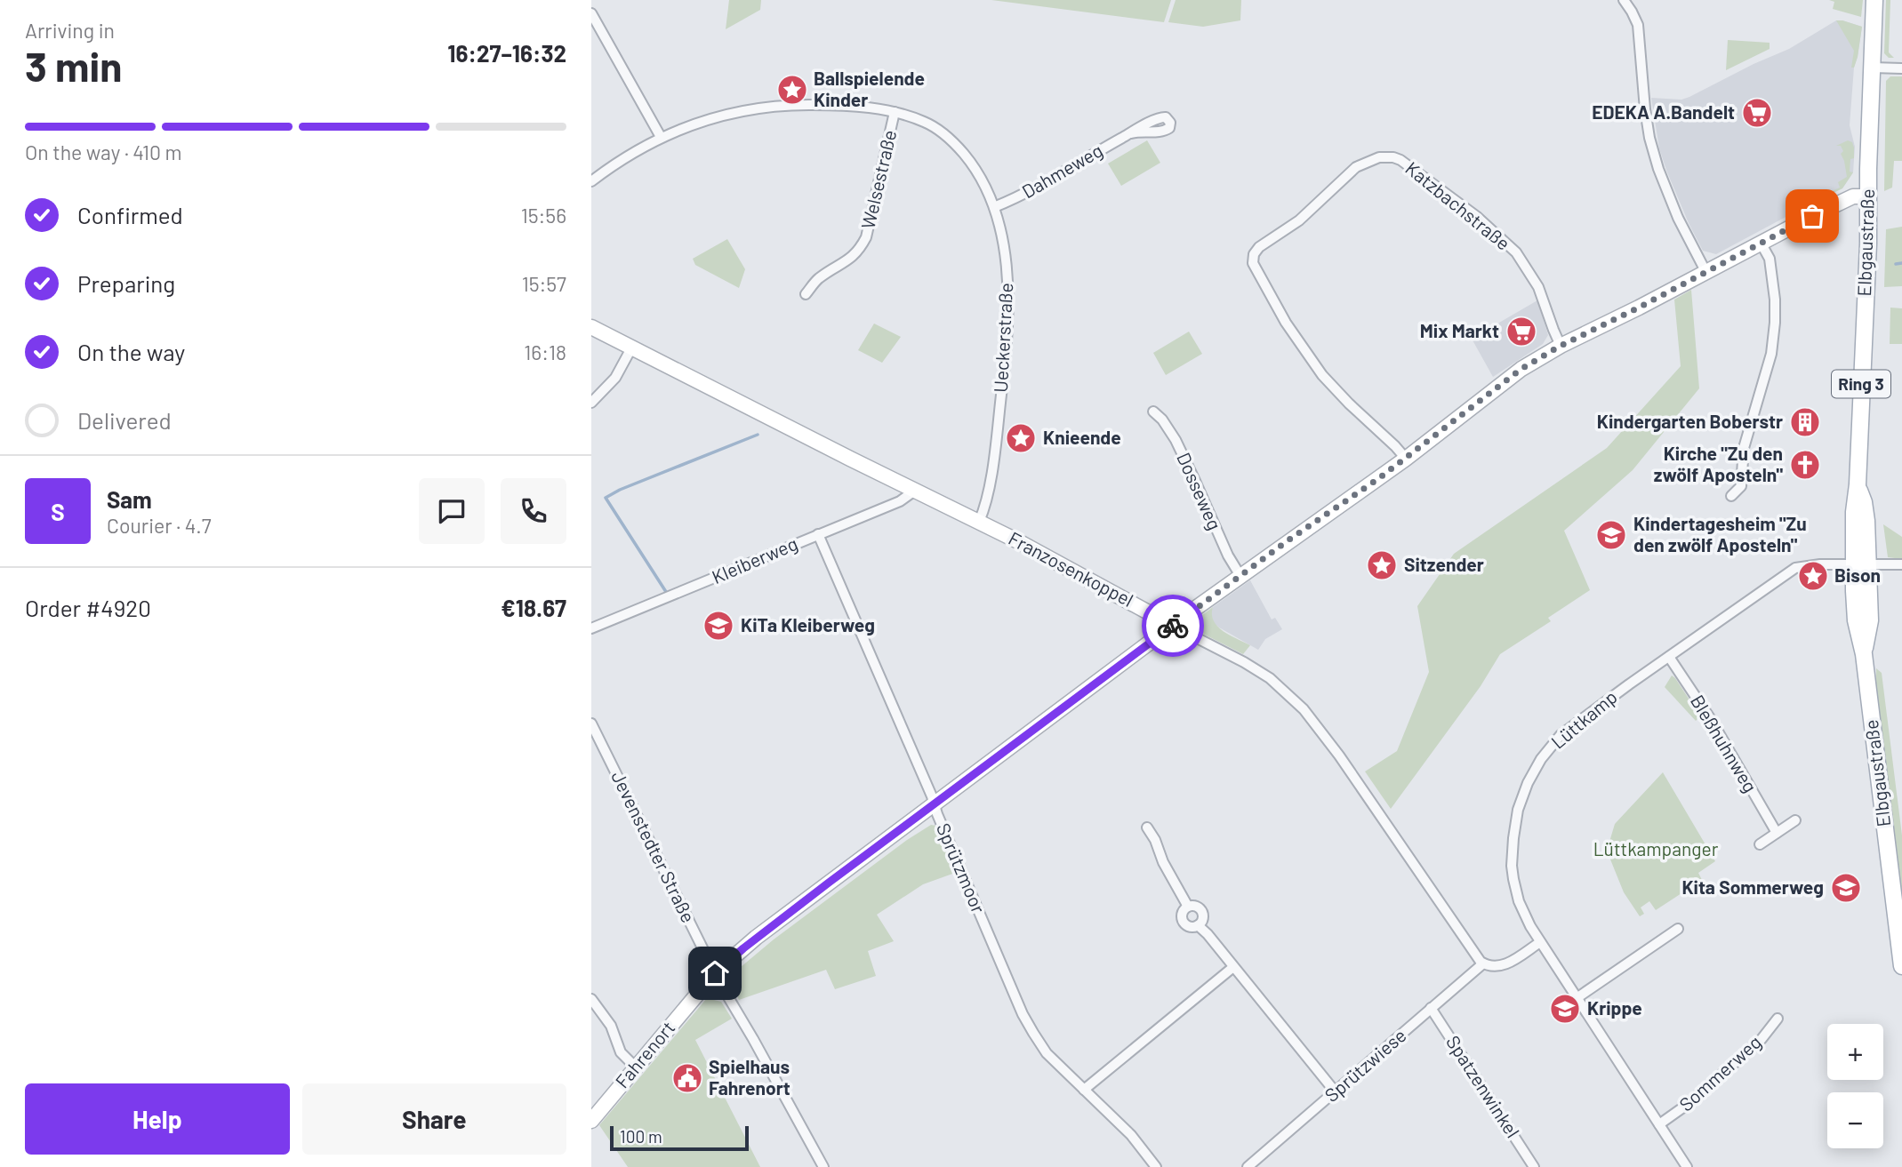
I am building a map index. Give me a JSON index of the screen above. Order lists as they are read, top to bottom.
{
  "streets": {
    "main road": ["Elbgaustraße", "Ring 3"],
    "street": [
      "Dahmeweg",
      "Welsestraße",
      "Katzbachstraße",
      "Ueckerstraße",
      "Dosseweg",
      "Kleiberweg",
      "Franzosenkoppel",
      "Lüttkamp",
      "Bleßhuhnweg",
      "Jevenstedter Straße",
      "Sprützmoor",
      "Fahrenort",
      "Sprützwiese",
      "Sommerweg",
      "Spatzenwinkel"
    ]
  },
  "crossings": [
    ["Dahmeweg", "Ueckerstraße"],
    ["Welsestraße", "Ueckerstraße"],
    ["Katzbachstraße", "Fahrenort"],
    ["Elbgaustraße", "Lüttkamp"],
    ["Elbgaustraße", "Fahrenort"],
    ["Ueckerstraße", "Franzosenkoppel"],
    ["Dosseweg", "Fahrenort"],
    ["Kleiberweg", "Franzosenkoppel"],
    ["Kleiberweg", "Sprützmoor"],
    ["Franzosenkoppel", "Fahrenort"],
    ["Franzosenkoppel", "Sprützwiese"],
    ["Lüttkamp", "Bleßhuhnweg"],
    ["Lüttkamp", "Sommerweg"],
    ["Jevenstedter Straße", "Fahrenort"],
    ["Sprützmoor", "Fahrenort"],
    ["Sprützwiese", "Spatzenwinkel"]
  ],
  "parks": ["Lüttkampanger"],
  "places": {
    "place": [
      "Ballspielende Kinder",
      "Knieende",
      "Sitzender",
      "Bison"
    ],
    "supermarket": ["EDEKA A.Bandelt", "Mix Markt"],
    "building": ["Kindergarten Boberstr"],
    "church": ["Kirche \"Zu den zwölf Aposteln\""],
    "school or university": [
      "Kindertagesheim \"Zu den zwölf Aposteln\"",
      "KiTa Kleiberweg",
      "Kita Sommerweg",
      "Krippe"
    ],
    "public building": ["Spielhaus Fahrenort"]
  },
  "scale_bar": "100 m",
  "page": {
    "heading": ["3 min", "Arriving in", "16:27–16:32"],
    "panel": [
      "Sam",
      "Courier · 4.7",
      "Order #4920",
      "€18.67"
    ],
    "bar": "On the way · 410 m",
    "list": [
      ["Confirmed", "15:56"],
      ["Preparing", "15:57"],
      ["On the way", "16:18"],
      "Delivered"
    ],
    "round": "S",
    "map_buttons": ["+", "−"],
    "buttons": ["Help", "Share"],
    "scale": "100 m"
  }
}
